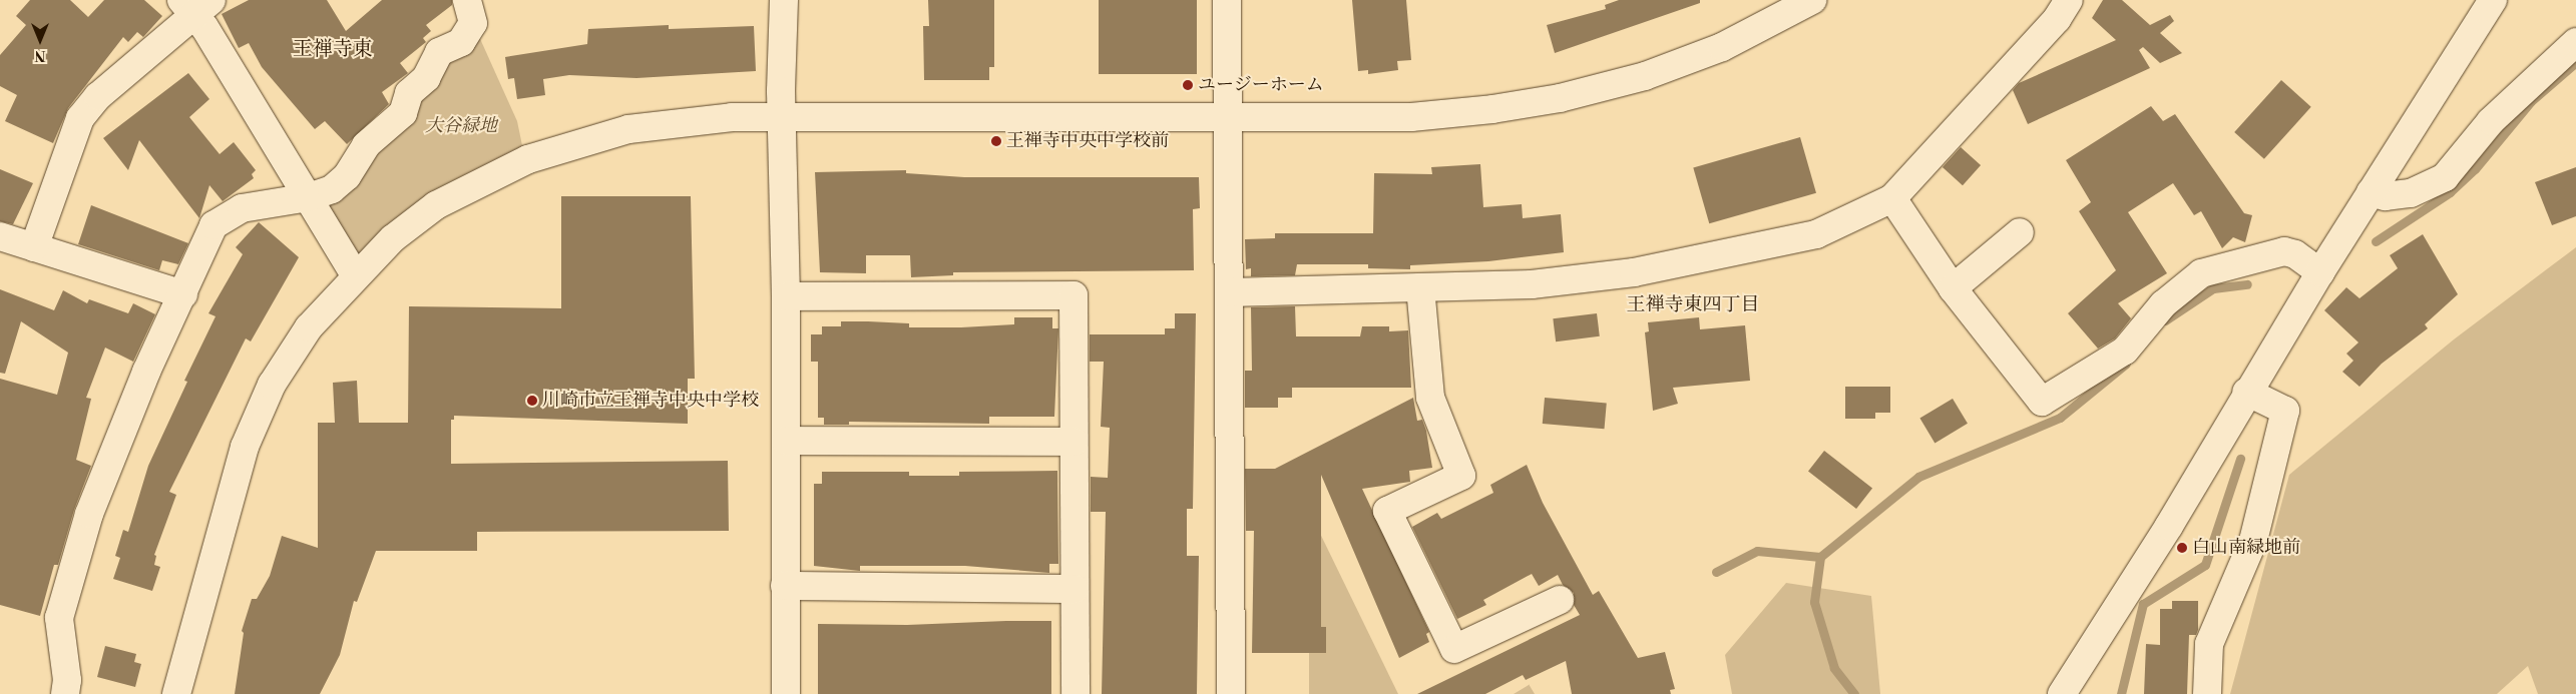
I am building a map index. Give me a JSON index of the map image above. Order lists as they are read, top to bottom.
{
  "districts": ["王禅寺東", "王禅寺東四丁目"],
  "parks": ["大谷緑地"],
  "places": [
    "ユージーホーム",
    "王禅寺中央中学校前",
    "川崎市立王禅寺中央中学校",
    "白山南緑地前"
  ],
  "north": "bottom"
}
